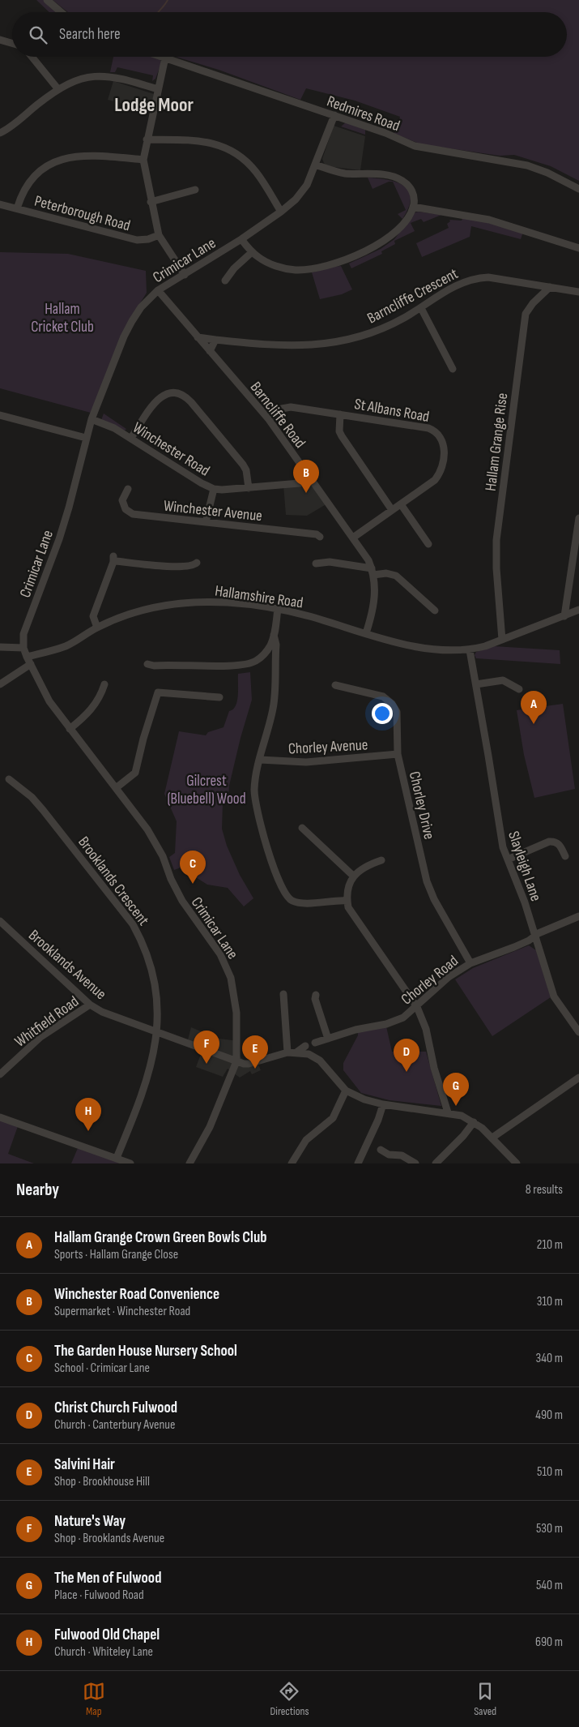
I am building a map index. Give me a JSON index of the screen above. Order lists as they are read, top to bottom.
{
  "streets": {
    "street": [
      "Redmires Road",
      "Peterborough Road",
      "Crimicar Lane",
      "Barncliffe Crescent",
      "St Albans Road",
      "Barncliffe Road",
      "Hallam Grange Rise",
      "Winchester Road",
      "Winchester Avenue",
      "Hallamshire Road",
      "Chorley Avenue",
      "Chorley Drive",
      "Slayleigh Lane",
      "Brooklands Crescent",
      "Brooklands Avenue",
      "Chorley Road",
      "Whitfield Road"
    ]
  },
  "crossings": [
    ["Redmires Road", "Crimicar Lane"],
    ["Crimicar Lane", "Barncliffe Road"],
    ["Crimicar Lane", "Winchester Road"],
    ["Crimicar Lane", "Hallamshire Road"],
    ["Crimicar Lane", "Brooklands Avenue"],
    ["Barncliffe Crescent", "Barncliffe Road"],
    ["Barncliffe Crescent", "Hallam Grange Rise"],
    ["St Albans Road", "Barncliffe Road"],
    ["Barncliffe Road", "Winchester Road"],
    ["Barncliffe Road", "Hallamshire Road"],
    ["Hallam Grange Rise", "Hallamshire Road"],
    ["Hallamshire Road", "Slayleigh Lane"],
    ["Chorley Avenue", "Chorley Drive"],
    ["Chorley Drive", "Chorley Road"],
    ["Slayleigh Lane", "Chorley Road"],
    ["Brooklands Crescent", "Brooklands Avenue"],
    ["Brooklands Avenue", "Whitfield Road"]
  ],
  "districts": ["Lodge Moor"],
  "parks": ["Hallam Cricket Club", "Gilcrest (Bluebell) Wood"],
  "page": {
    "search": "Search here",
    "pins": [
      "B",
      "A",
      "C",
      "F",
      "E",
      "D",
      "G",
      "H"
    ],
    "heading": ["Nearby", "8 results"],
    "list": [
      {
        "mark": "A",
        "name": "Hallam Grange Crown Green Bowls Club",
        "note": "Sports · Hallam Grange Close",
        "value": "210 m"
      },
      {
        "mark": "B",
        "name": "Winchester Road Convenience",
        "note": "Supermarket · Winchester Road",
        "value": "310 m"
      },
      {
        "mark": "C",
        "name": "The Garden House Nursery School",
        "note": "School · Crimicar Lane",
        "value": "340 m"
      },
      {
        "mark": "D",
        "name": "Christ Church Fulwood",
        "note": "Church · Canterbury Avenue",
        "value": "490 m"
      },
      {
        "mark": "E",
        "name": "Salvini Hair",
        "note": "Shop · Brookhouse Hill",
        "value": "510 m"
      },
      {
        "mark": "F",
        "name": "Nature's Way",
        "note": "Shop · Brooklands Avenue",
        "value": "530 m"
      },
      {
        "mark": "G",
        "name": "The Men of Fulwood",
        "note": "Place · Fulwood Road",
        "value": "540 m"
      },
      {
        "mark": "H",
        "name": "Fulwood Old Chapel",
        "note": "Church · Whiteley Lane",
        "value": "690 m"
      }
    ],
    "nav": ["Map", "Directions", "Saved"]
  }
}
